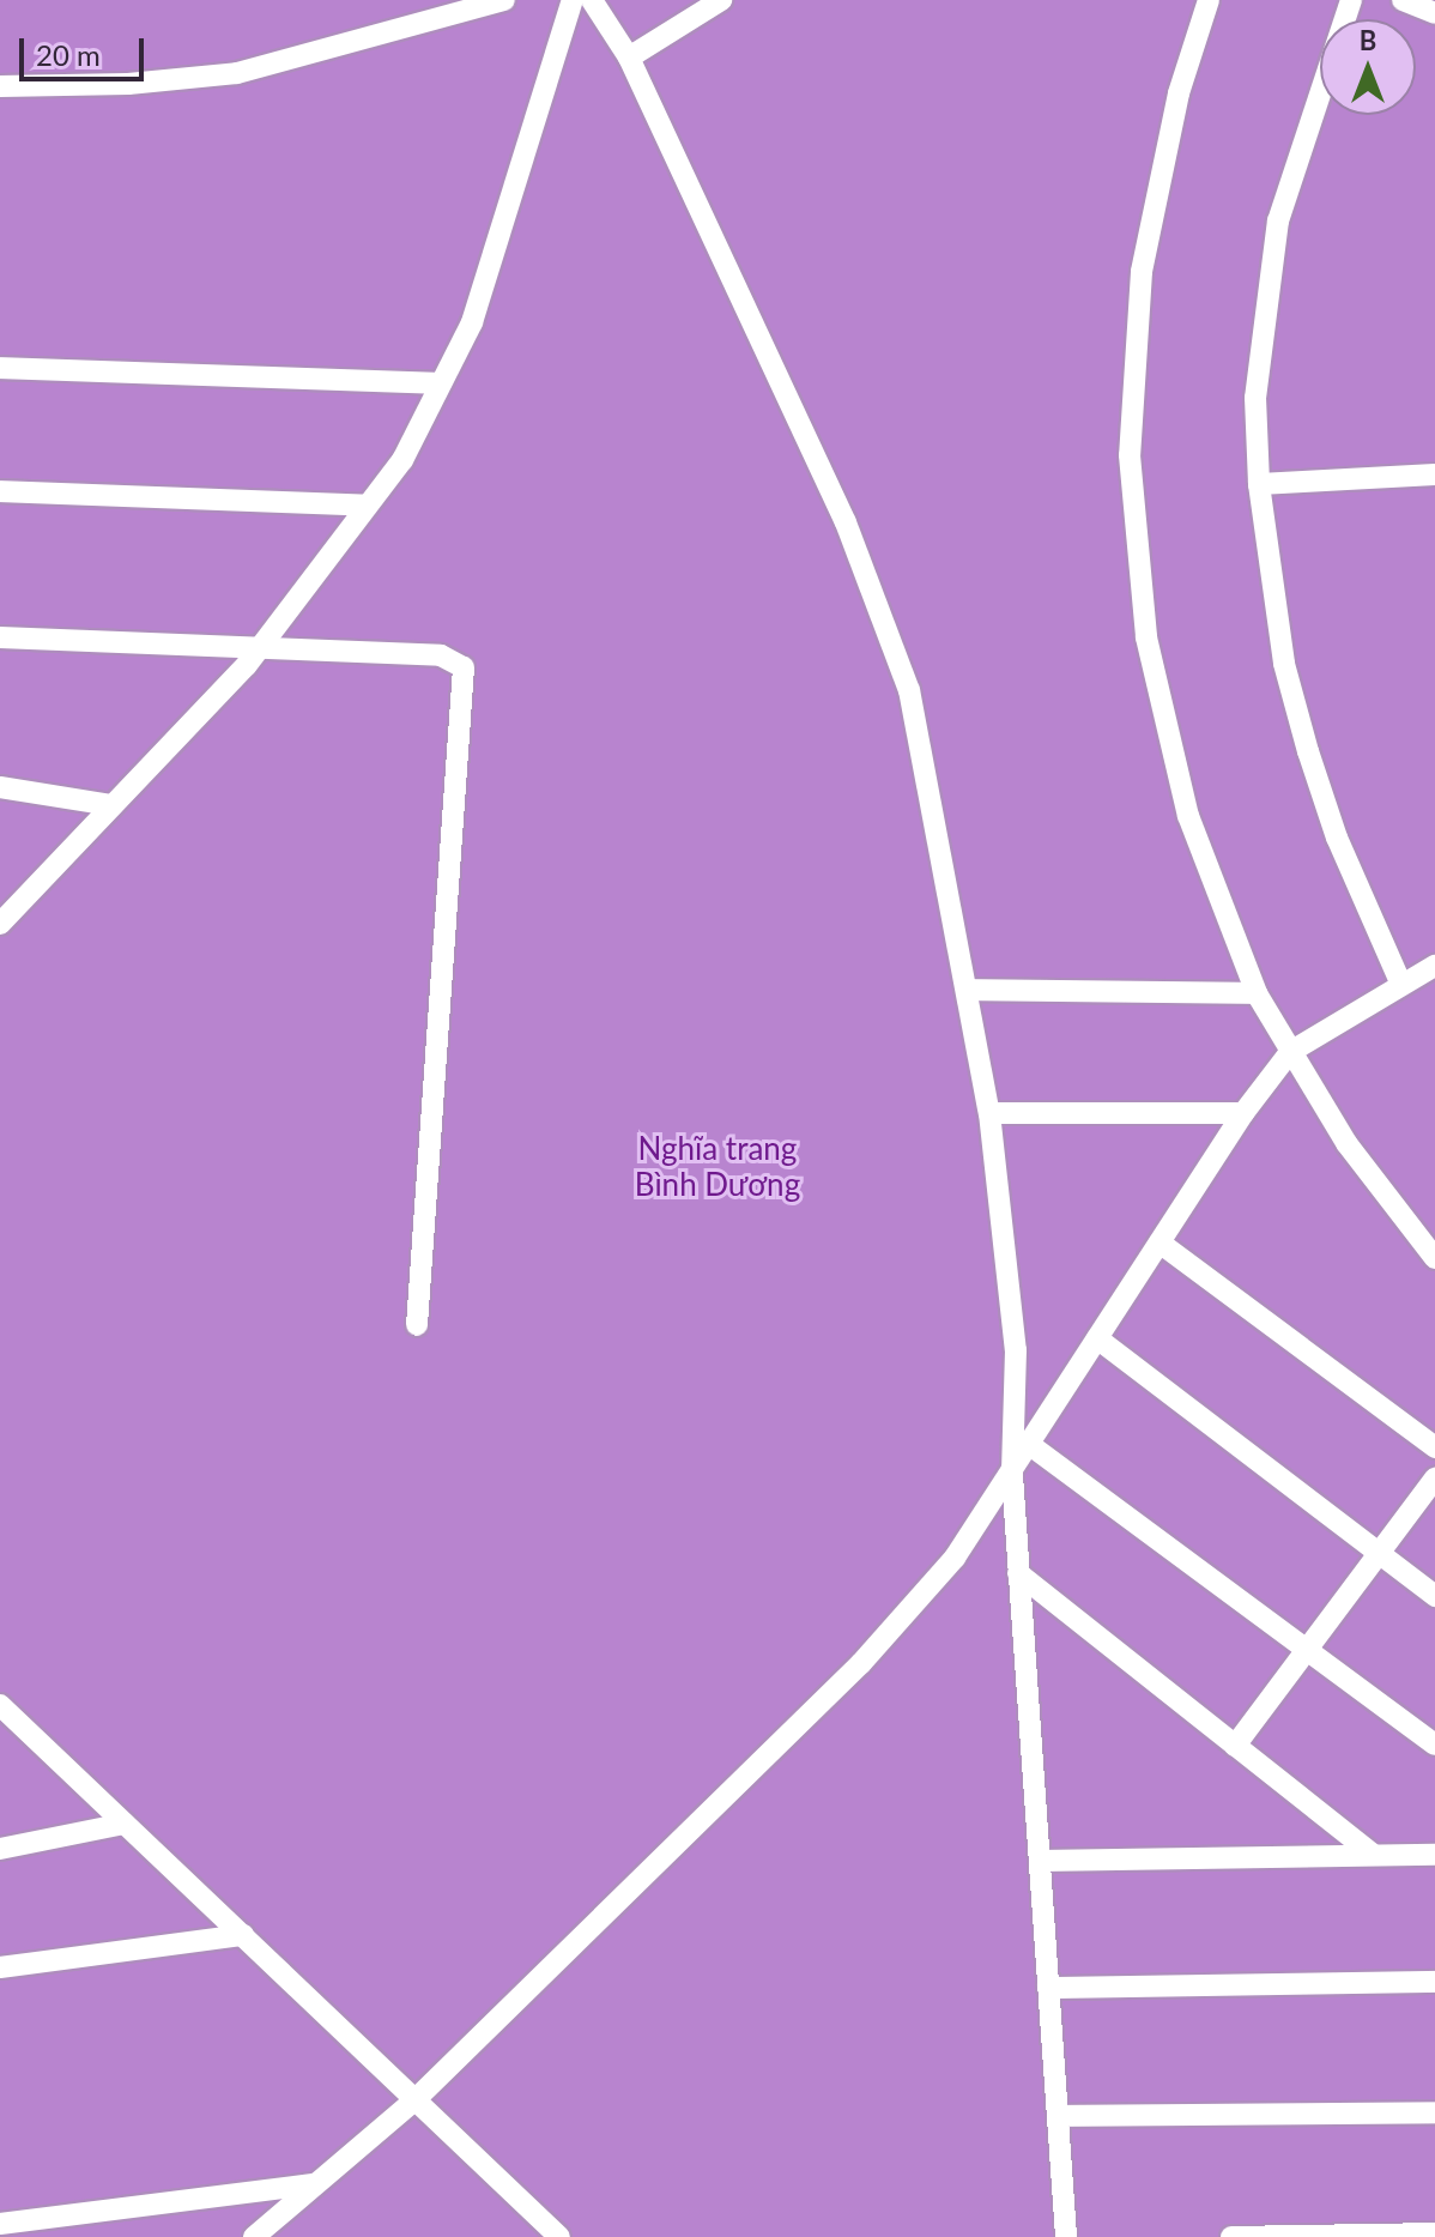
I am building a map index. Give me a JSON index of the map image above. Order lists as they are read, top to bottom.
{
  "parks": ["Nghĩa trang Bình Dương"],
  "scale_bar": "20 m",
  "north": "top"
}
